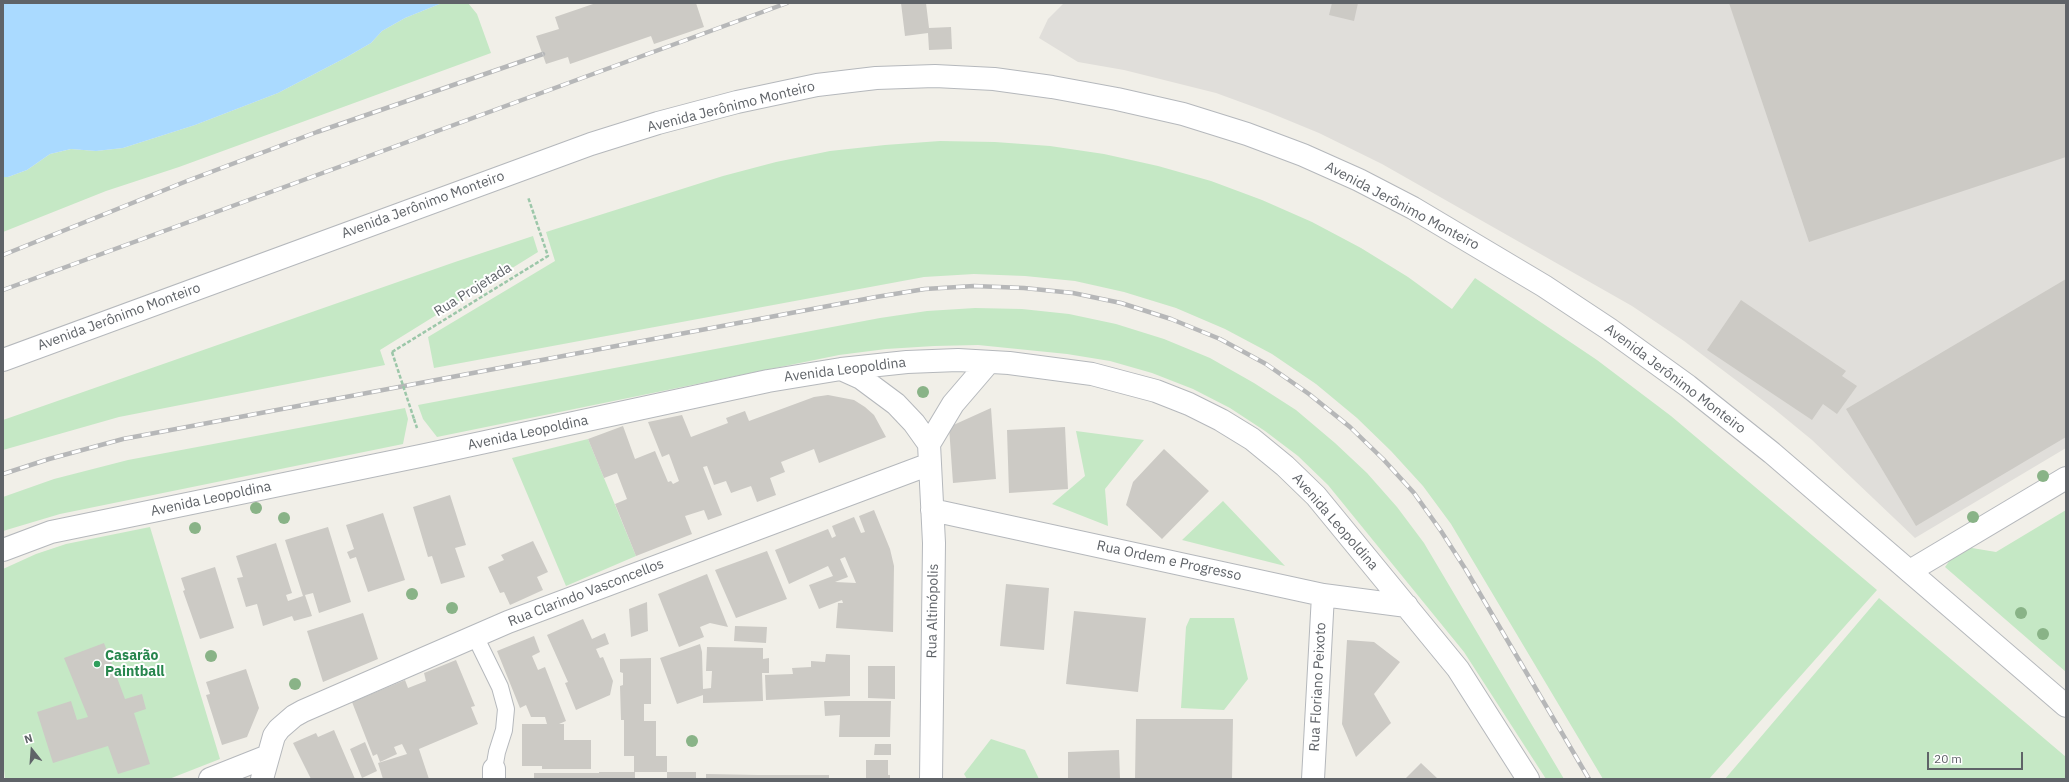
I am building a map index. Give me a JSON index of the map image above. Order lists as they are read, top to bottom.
{
  "streets": {
    "street": [
      "Avenida Jerônimo Monteiro",
      "Avenida Leopoldina",
      "Rua Ordem e Progresso",
      "Rua Clarindo Vasconcellos",
      "Rua Altinópolis",
      "Rua Floriano Peixoto"
    ],
    "path": ["Rua Projetada"]
  },
  "crossings": [
    ["Avenida Jerônimo Monteiro", "Rua Projetada"],
    ["Avenida Leopoldina", "Rua Ordem e Progresso"],
    ["Rua Ordem e Progresso", "Rua Altinópolis"],
    ["Rua Ordem e Progresso", "Rua Floriano Peixoto"],
    ["Rua Clarindo Vasconcellos", "Rua Altinópolis"]
  ],
  "places": ["Casarão Paintball"],
  "scale_bar": "20 m",
  "north": "top"
}
